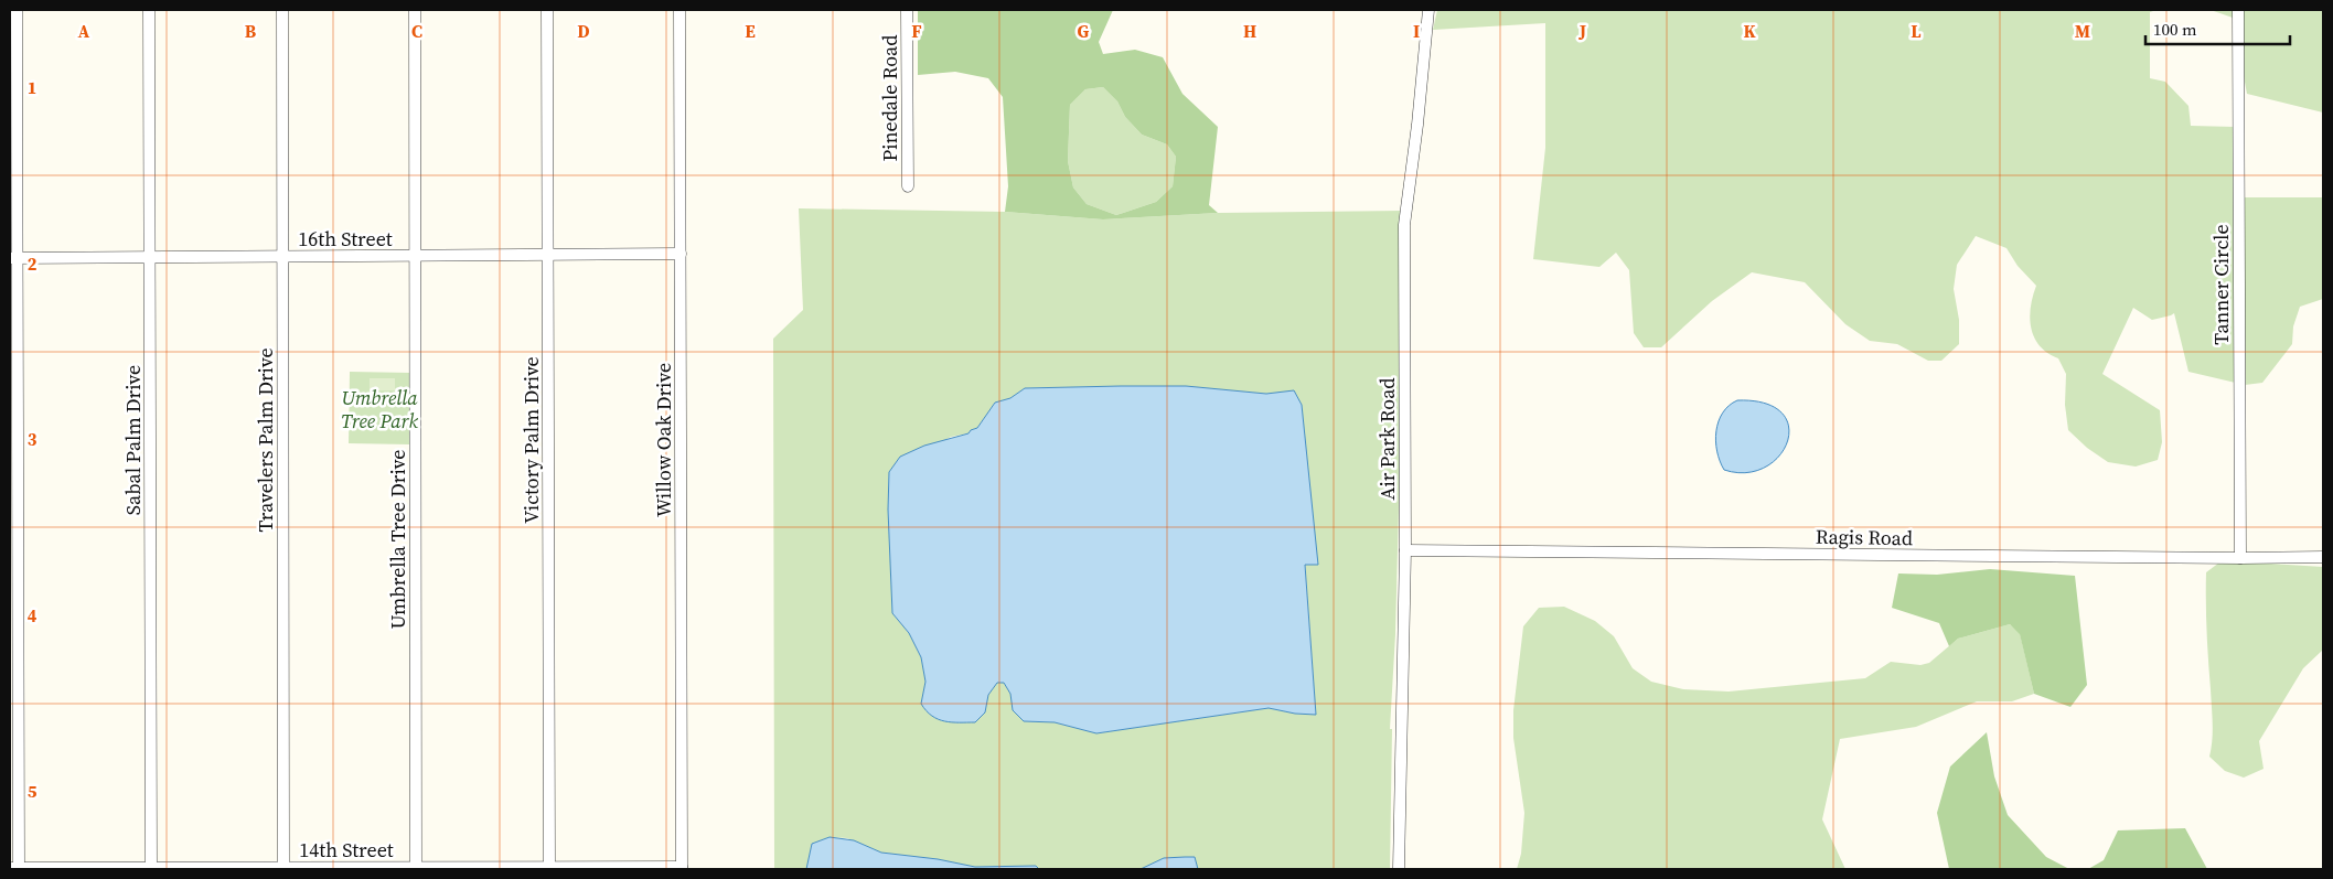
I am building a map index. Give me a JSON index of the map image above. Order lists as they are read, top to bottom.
{
  "streets": {
    "street": [
      "Pinedale Road",
      "16th Street",
      "Tanner Circle",
      "Air Park Road",
      "Sabal Palm Drive",
      "Travelers Palm Drive",
      "Victory Palm Drive",
      "Willow Oak Drive",
      "Ragis Road",
      "Umbrella Tree Drive",
      "14th Street"
    ]
  },
  "crossings": [
    ["16th Street", "Sabal Palm Drive"],
    ["16th Street", "Travelers Palm Drive"],
    ["16th Street", "Victory Palm Drive"],
    ["16th Street", "Willow Oak Drive"],
    ["16th Street", "Umbrella Tree Drive"],
    ["Tanner Circle", "Ragis Road"],
    ["Air Park Road", "Ragis Road"],
    ["Sabal Palm Drive", "14th Street"],
    ["Travelers Palm Drive", "14th Street"],
    ["Victory Palm Drive", "14th Street"],
    ["Willow Oak Drive", "14th Street"],
    ["Umbrella Tree Drive", "14th Street"]
  ],
  "parks": ["Umbrella Tree Park"],
  "scale_bar": "100 m",
  "grid": {
    "columns": [
      "A",
      "B",
      "C",
      "D",
      "E",
      "F",
      "G",
      "H",
      "I",
      "J",
      "K",
      "L",
      "M"
    ],
    "rows": [
      "1",
      "2",
      "3",
      "4",
      "5"
    ]
  }
}
